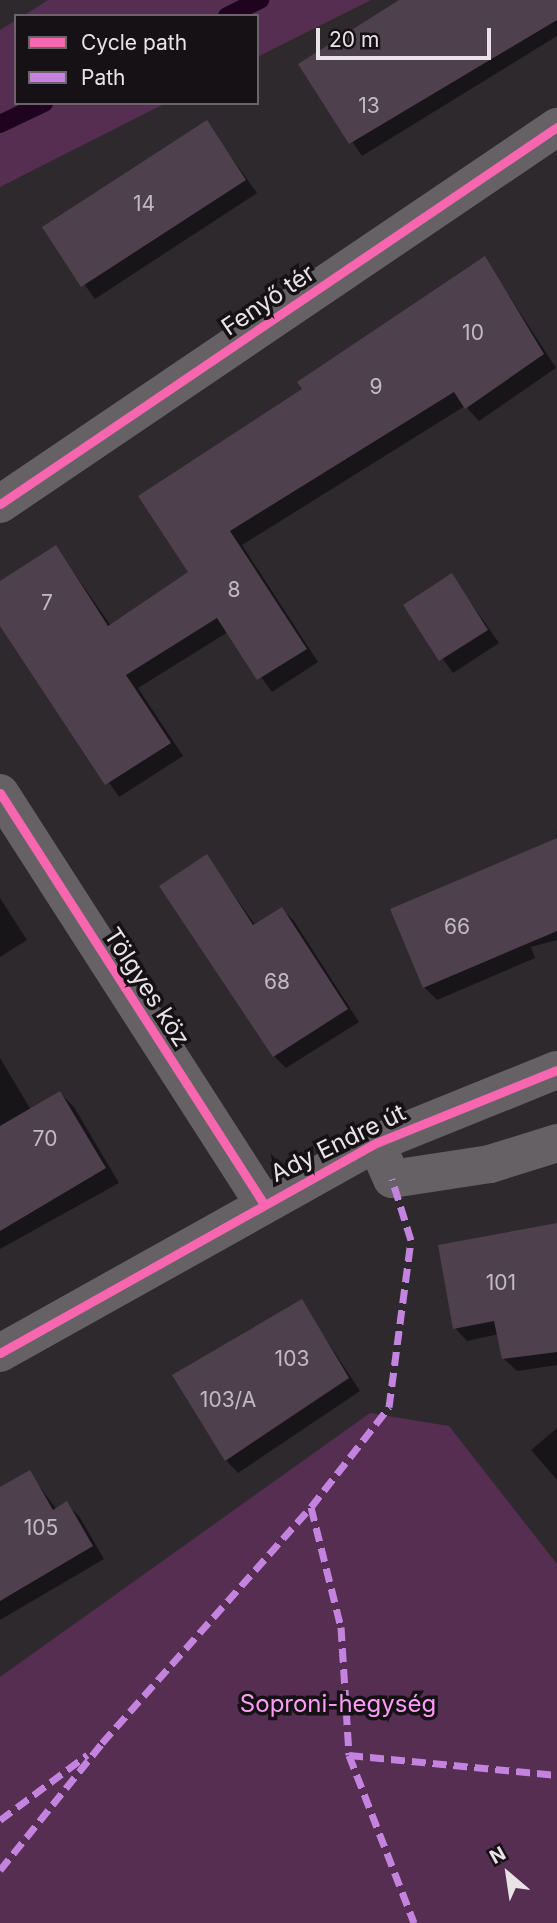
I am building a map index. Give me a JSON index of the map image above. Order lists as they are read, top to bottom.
{
  "streets": {
    "street": ["Fenyő tér", "Tölgyes köz", "Ady Endre út"]
  },
  "crossings": [
    ["Tölgyes köz", "Ady Endre út"]
  ],
  "parks": ["Soproni-hegység"],
  "house_numbers": [
    "13",
    "14",
    "10",
    "9",
    "8",
    "7",
    "66",
    "68",
    "70",
    "101",
    "103",
    "103/A",
    "105"
  ],
  "legend": ["Cycle path", "Path"],
  "scale_bar": "20 m",
  "north": "top left"
}
